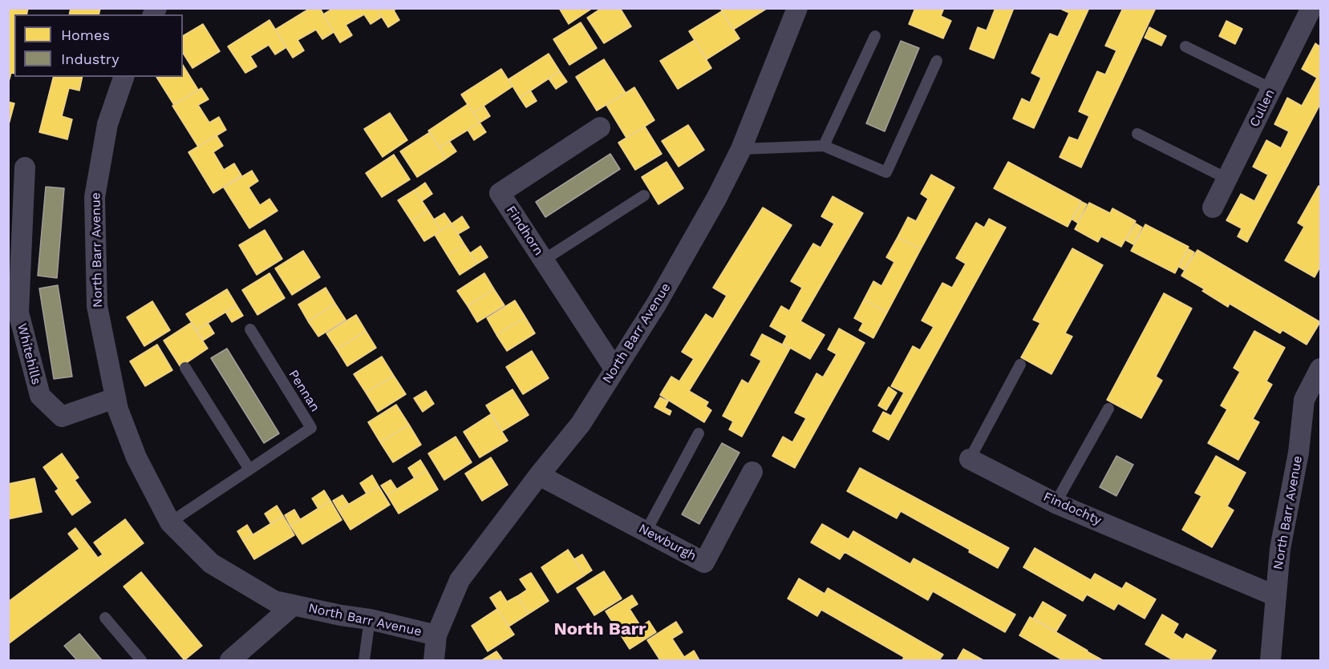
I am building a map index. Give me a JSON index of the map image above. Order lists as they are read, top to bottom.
{
  "streets": {
    "street": [
      "Cullen",
      "Findhorn",
      "North Barr Avenue",
      "Whitehills",
      "Findochty",
      "Newburgh"
    ],
    "lane": ["Pennan"]
  },
  "crossings": [
    ["Findhorn", "North Barr Avenue"],
    ["North Barr Avenue", "Whitehills"],
    ["North Barr Avenue", "Pennan"],
    ["North Barr Avenue", "Findochty"],
    ["North Barr Avenue", "Newburgh"]
  ],
  "districts": ["North Barr"],
  "legend": ["Homes", "Industry"]
}
